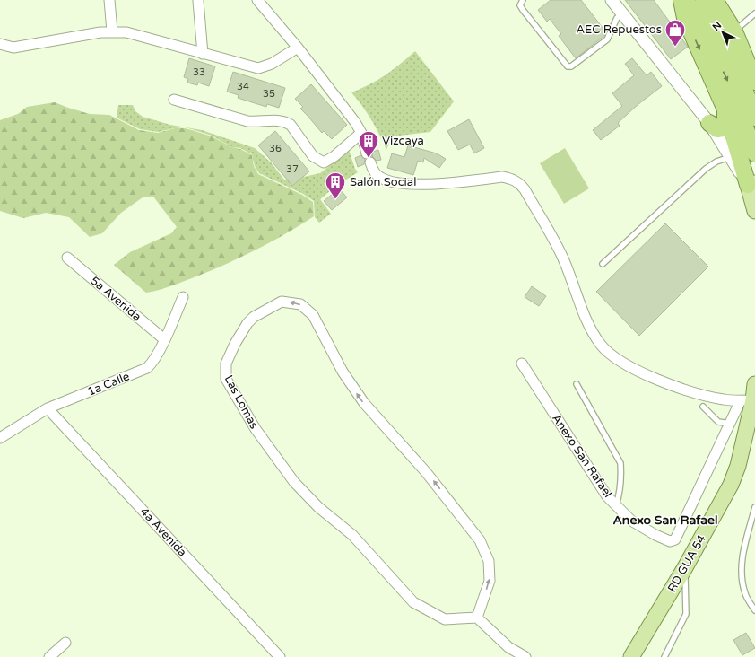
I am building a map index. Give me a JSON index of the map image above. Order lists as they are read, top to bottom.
{
  "streets": {
    "main road": ["RD GUA 54"],
    "street": [
      "5a Avenida",
      "1a Calle",
      "Las Lomas",
      "Anexo San Rafael",
      "4a Avenida"
    ]
  },
  "crossings": [
    ["5a Avenida", "1a Calle"],
    ["1a Calle", "4a Avenida"]
  ],
  "districts": ["Anexo San Rafael"],
  "places": {
    "shop": ["AEC Repuestos"],
    "building": ["Vizcaya", "Salón Social"]
  },
  "house_numbers": [
    "33",
    "34",
    "35",
    "36",
    "37"
  ],
  "north": "top left"
}
